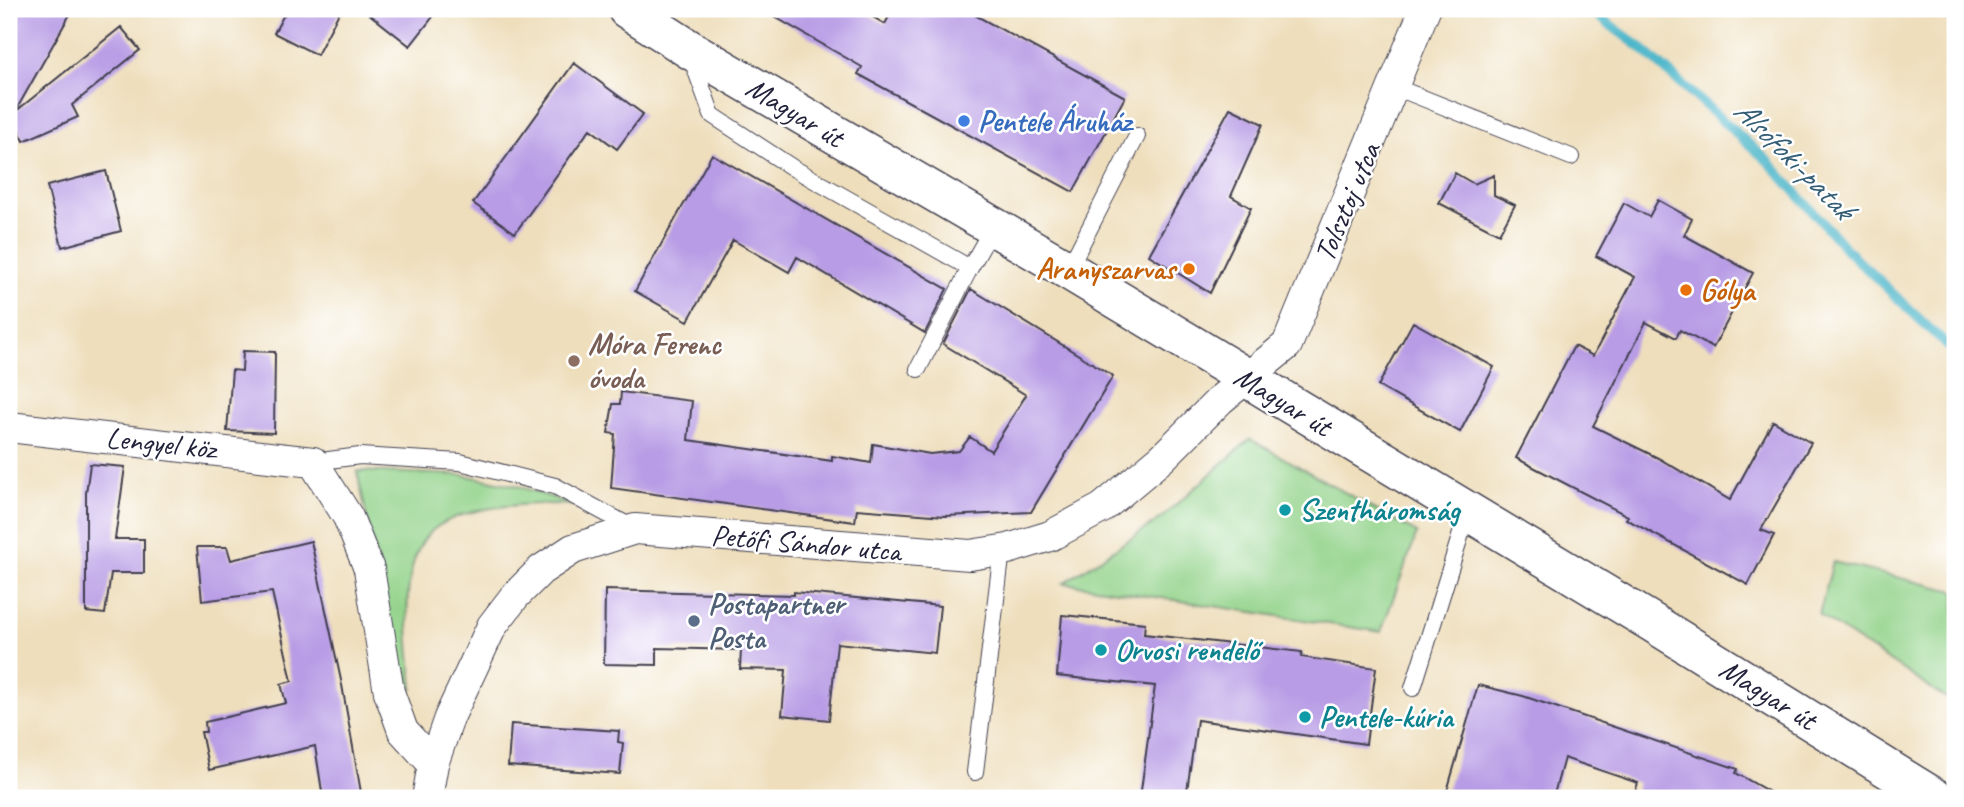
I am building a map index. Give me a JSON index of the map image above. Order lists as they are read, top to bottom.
{
  "streets": {
    "street": [
      "Magyar út",
      "Tolsztoj utca",
      "Lengyel köz",
      "Petőfi Sándor utca"
    ]
  },
  "crossings": [
    ["Magyar út", "Tolsztoj utca"],
    ["Magyar út", "Petőfi Sándor utca"],
    ["Tolsztoj utca", "Petőfi Sándor utca"]
  ],
  "water": ["Alsófoki-patak"],
  "places": [
    "Pentele Áruház",
    "Aranyszarvas",
    "Gólya",
    "Móra Ferenc óvoda",
    "Szentháromság",
    "Postapartner Posta",
    "Orvosi rendelő",
    "Pentele-kúria"
  ]
}
